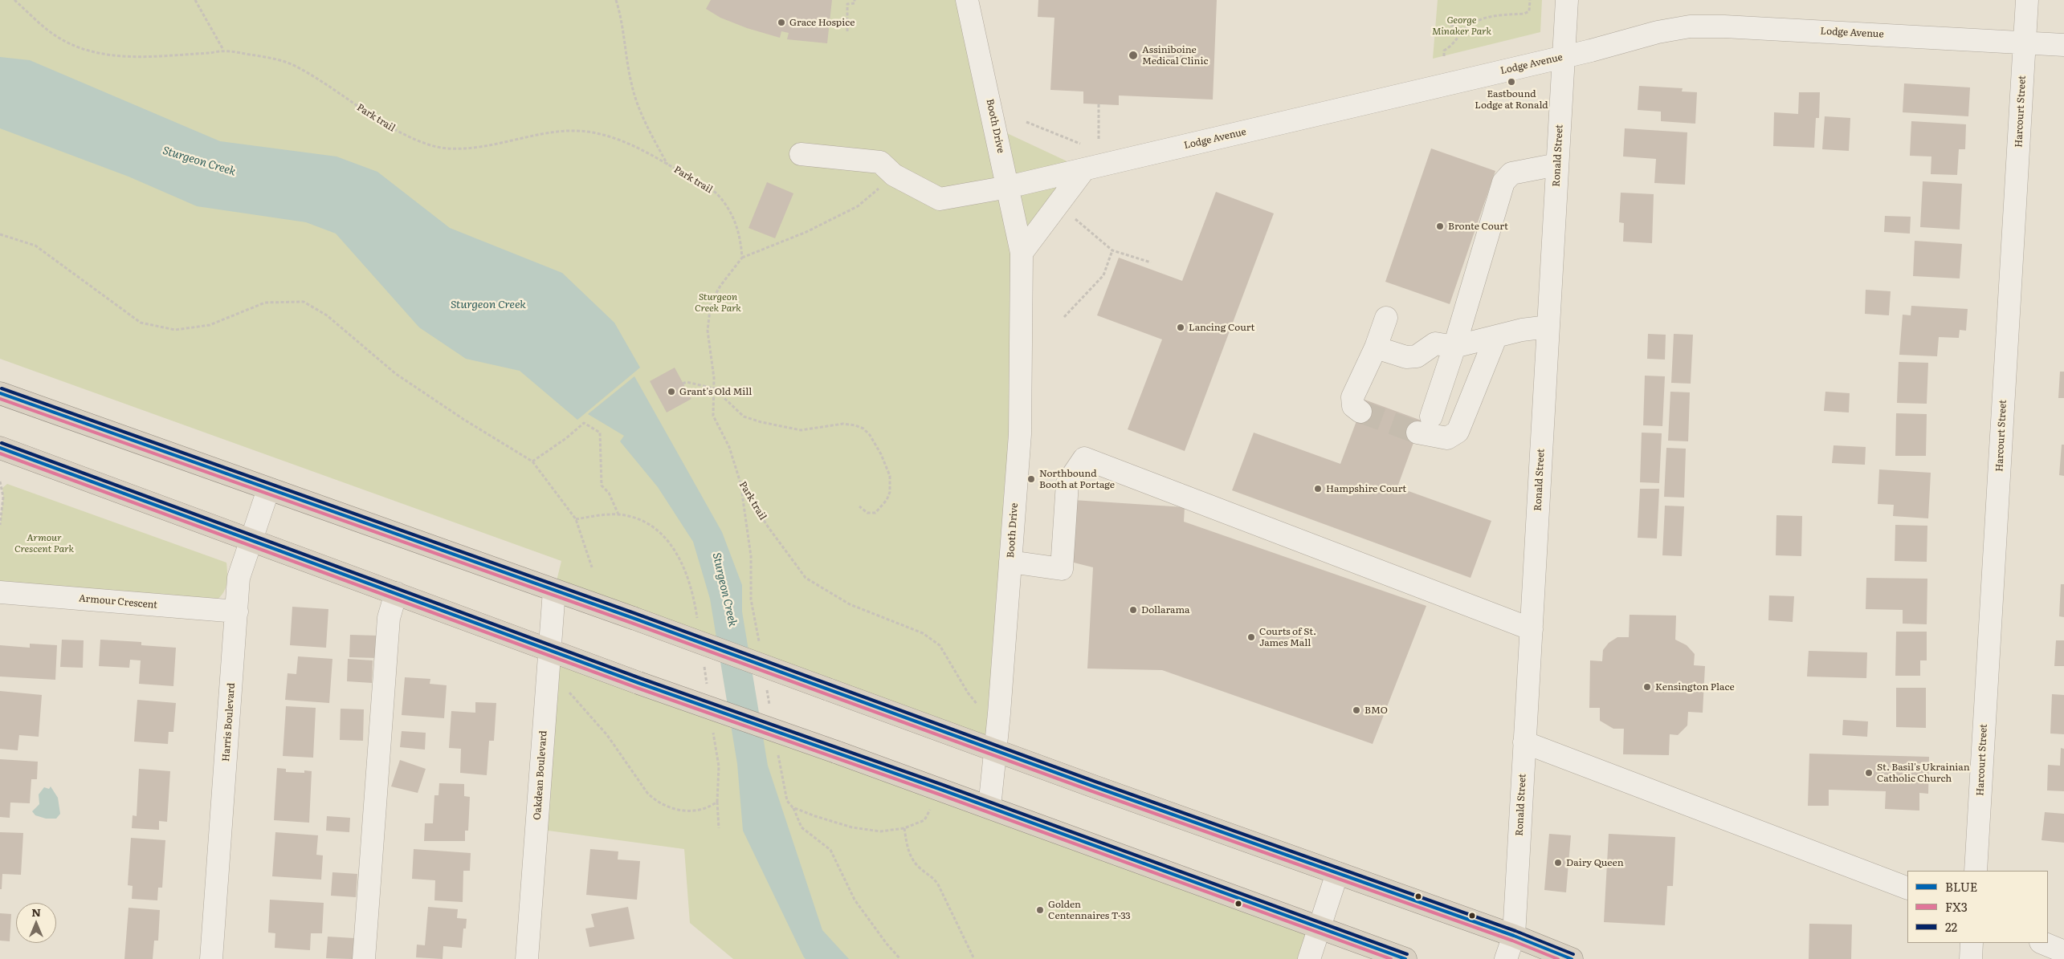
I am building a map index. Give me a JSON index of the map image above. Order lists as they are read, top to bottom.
{
  "streets": {
    "street": [
      "Lodge Avenue",
      "Harcourt Street",
      "Booth Drive",
      "Ronald Street",
      "Armour Crescent",
      "Harris Boulevard",
      "Oakdean Boulevard"
    ],
    "path": ["Park trail"]
  },
  "crossings": [
    ["Lodge Avenue", "Harcourt Street"],
    ["Lodge Avenue", "Booth Drive"],
    ["Lodge Avenue", "Ronald Street"],
    ["Park trail", "Booth Drive"],
    ["Armour Crescent", "Harris Boulevard"]
  ],
  "water": ["Sturgeon Creek"],
  "parks": ["George Minaker Park", "Sturgeon Creek Park", "Armour Crescent Park"],
  "places": [
    "Grace Hospice",
    "Assiniboine Medical Clinic",
    "Eastbound Lodge at Ronald",
    "Bronte Court",
    "Lancing Court",
    "Grant's Old Mill",
    "Northbound Booth at Portage",
    "Hampshire Court",
    "Dollarama",
    "Courts of St. James Mall",
    "Kensington Place",
    "BMO",
    "St. Basil's Ukrainian Catholic Church",
    "Dairy Queen",
    "Golden Centennaires T-33"
  ],
  "lines": ["transit line 22", "transit line BLUE", "transit line FX3"],
  "legend": ["BLUE", "FX3", "22"],
  "north": "top"
}
